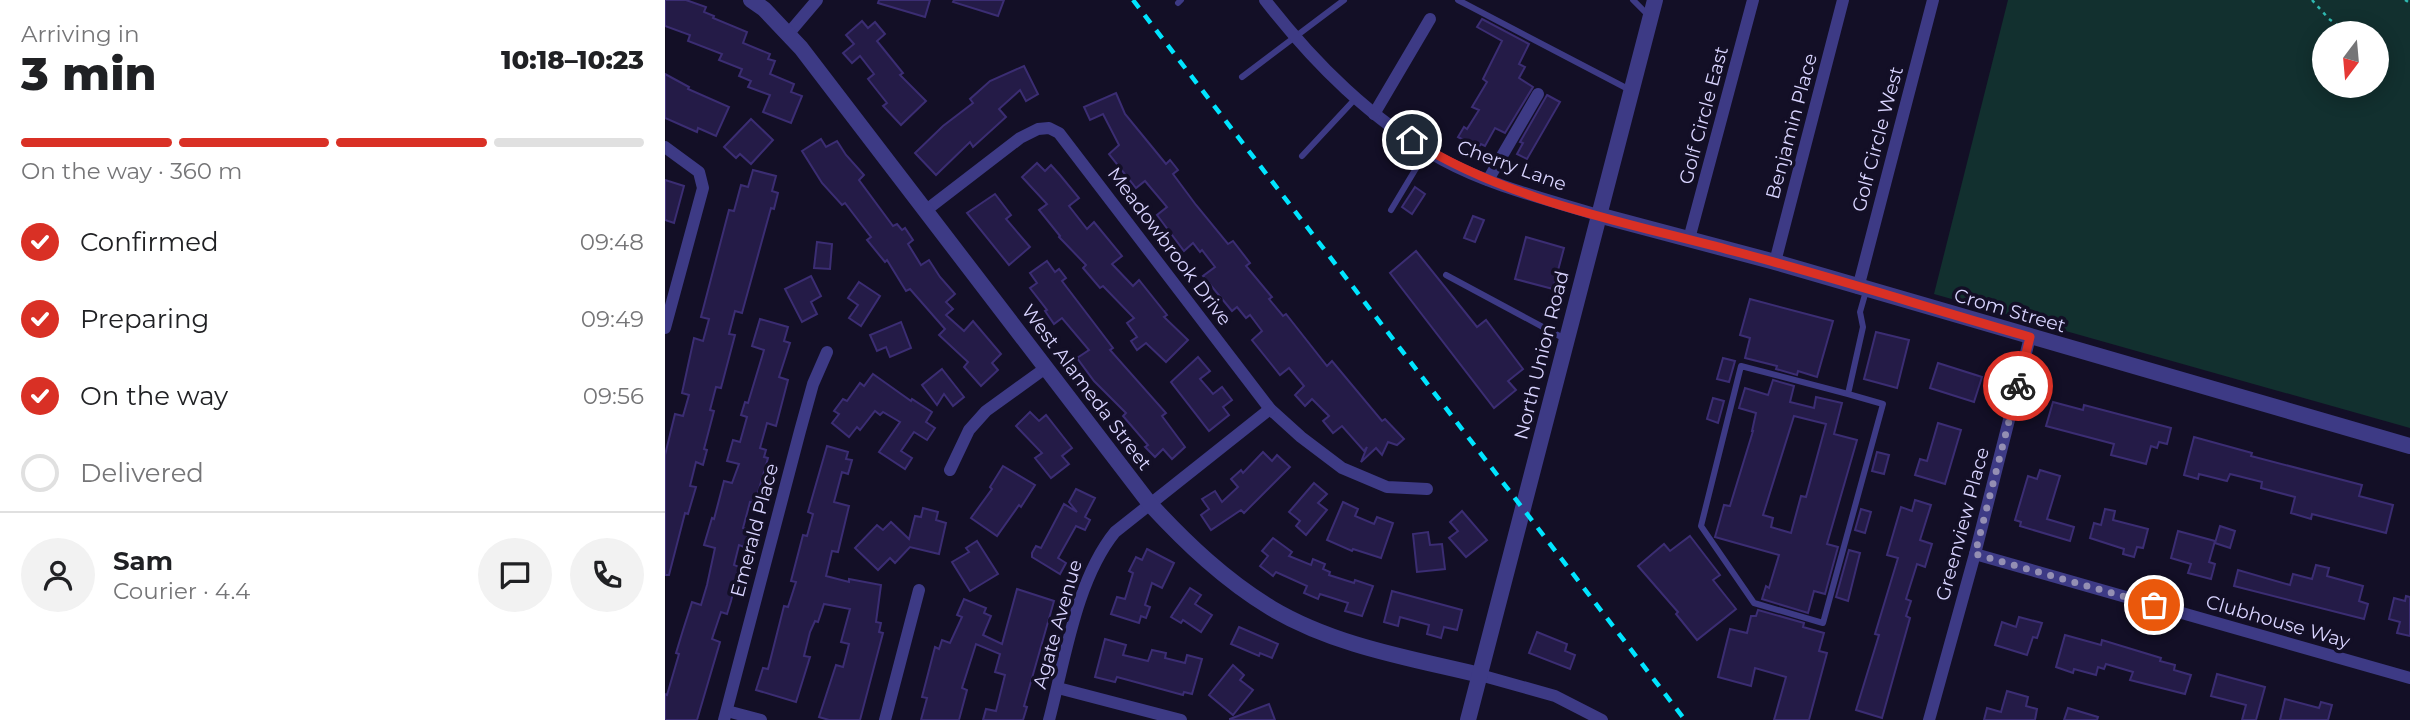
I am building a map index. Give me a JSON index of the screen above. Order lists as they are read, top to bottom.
{
  "streets": {
    "street": [
      "Golf Circle East",
      "Benjamin Place",
      "Golf Circle West",
      "Cherry Lane",
      "Meadowbrook Drive",
      "Crom Street",
      "North Union Road",
      "West Alameda Street",
      "Greenview Place",
      "Emerald Place",
      "Clubhouse Way",
      "Agate Avenue"
    ]
  },
  "crossings": [
    ["Golf Circle East", "Crom Street"],
    ["Benjamin Place", "Crom Street"],
    ["Golf Circle West", "Crom Street"],
    ["Cherry Lane", "Crom Street"],
    ["Cherry Lane", "North Union Road"],
    ["Meadowbrook Drive", "West Alameda Street"],
    ["Meadowbrook Drive", "Agate Avenue"],
    ["Crom Street", "North Union Road"],
    ["Crom Street", "Greenview Place"],
    ["North Union Road", "West Alameda Street"],
    ["West Alameda Street", "Agate Avenue"],
    ["Greenview Place", "Clubhouse Way"]
  ],
  "north": "bottom",
  "page": {
    "heading": ["3 min", "Arriving in", "10:18–10:23"],
    "panel": ["Sam", "Courier · 4.4"],
    "bar": "On the way · 360 m",
    "list": [
      ["Confirmed", "09:48"],
      ["Preparing", "09:49"],
      ["On the way", "09:56"],
      "Delivered"
    ]
  }
}
